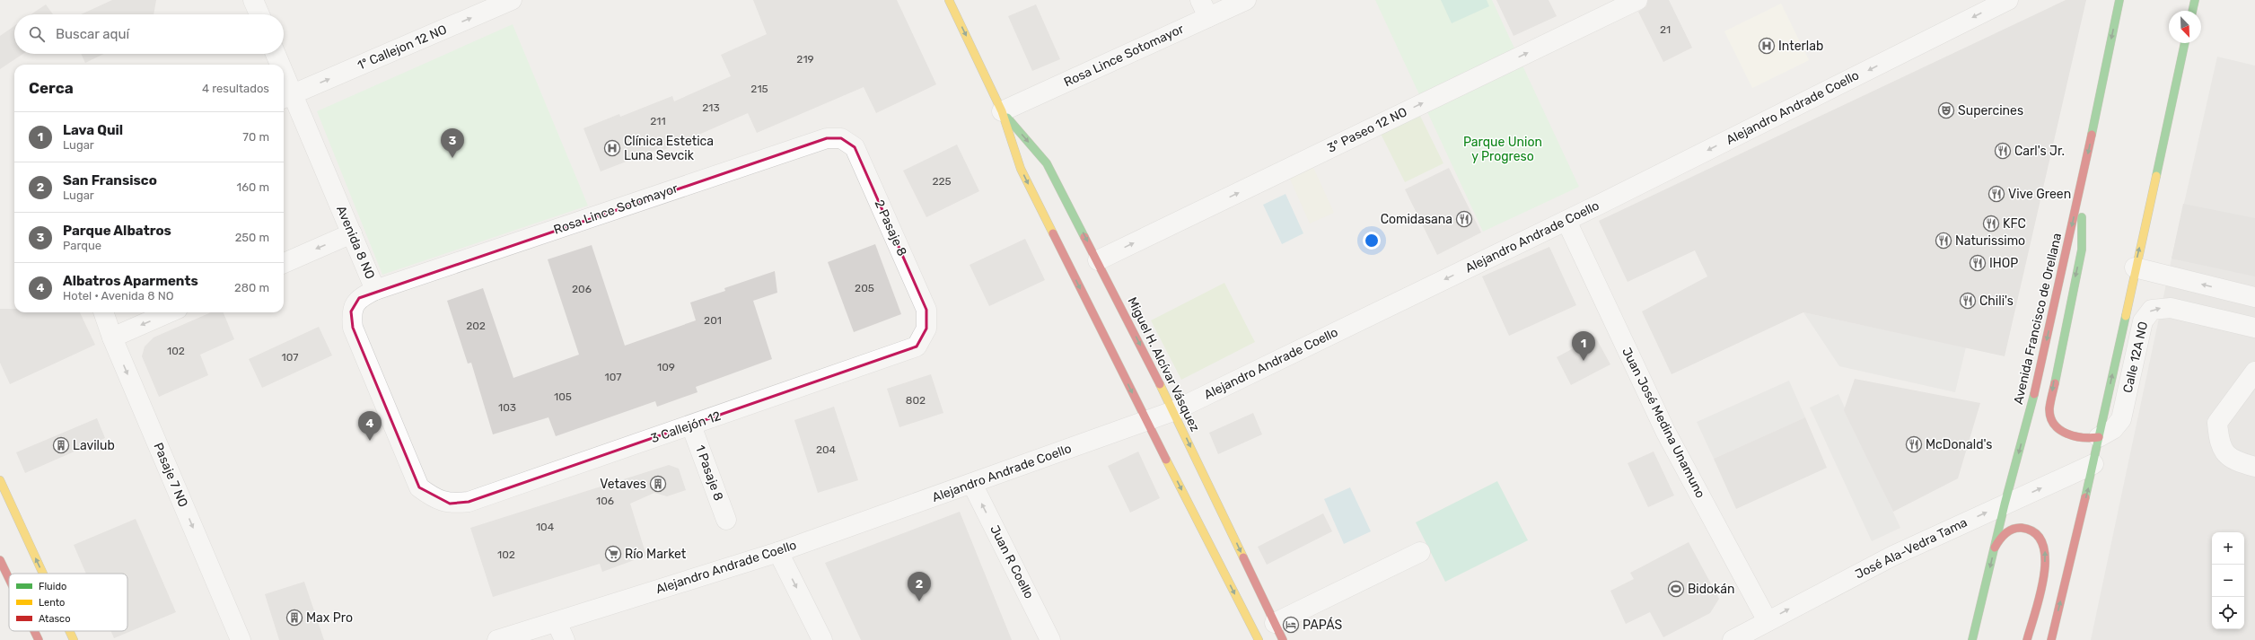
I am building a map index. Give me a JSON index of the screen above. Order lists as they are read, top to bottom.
{
  "streets": {
    "main road": ["Avenida Francisco de Orellana", "Miguel H. Alcívar Vásquez"],
    "street": [
      "1º Callejon 12 NO",
      "Rosa Lince Sotomayor",
      "Alejandro Andrade Coello",
      "3º Paseo 12 NO",
      "2 Pasaje 8",
      "Avenida 8 NO",
      "Calle 12A NO",
      "Juan José Medina Unamuno",
      "3 Callejón 12",
      "1 Pasaje 8",
      "Pasaje 7 NO",
      "José Ala-Vedra Tama",
      "Juan R Coello"
    ]
  },
  "crossings": [
    ["1º Callejon 12 NO", "Avenida 8 NO"],
    ["Rosa Lince Sotomayor", "2 Pasaje 8"],
    ["Rosa Lince Sotomayor", "Avenida 8 NO"],
    ["Rosa Lince Sotomayor", "Miguel H. Alcívar Vásquez"],
    ["Alejandro Andrade Coello", "Miguel H. Alcívar Vásquez"],
    ["Alejandro Andrade Coello", "Juan José Medina Unamuno"],
    ["Alejandro Andrade Coello", "Juan R Coello"],
    ["3º Paseo 12 NO", "Miguel H. Alcívar Vásquez"],
    ["2 Pasaje 8", "3 Callejón 12"],
    ["Avenida 8 NO", "3 Callejón 12"],
    ["Avenida Francisco de Orellana", "José Ala-Vedra Tama"],
    ["Juan José Medina Unamuno", "José Ala-Vedra Tama"],
    ["3 Callejón 12", "1 Pasaje 8"]
  ],
  "one_way": [
    "1º Callejon 12 NO",
    "Alejandro Andrade Coello",
    "3º Paseo 12 NO",
    "Miguel H. Alcívar Vásquez",
    "Pasaje 7 NO",
    "José Ala-Vedra Tama",
    "Juan R Coello"
  ],
  "parks": ["Parque Union y Progreso"],
  "places": {
    "hospital": ["Interlab", "Clínica Estetica Luna Sevcik"],
    "theatre": ["Supercines"],
    "restaurant": [
      "Carl's Jr.",
      "Vive Green",
      "Comidasana",
      "KFC",
      "Naturissimo",
      "IHOP",
      "Chili's",
      "McDonald's"
    ],
    "building": ["Lavilub", "Vetaves", "Max Pro"],
    "supermarket": ["Río Market"],
    "sports": ["Bidokán"],
    "hotel": ["PAPÁS"]
  },
  "house_numbers": [
    "21",
    "219",
    "215",
    "213",
    "211",
    "225",
    "205",
    "206",
    "201",
    "202",
    "102",
    "107",
    "109",
    "107",
    "105",
    "802",
    "103",
    "204",
    "106",
    "104",
    "102"
  ],
  "legend": ["Fluido", "Lento", "Atasco"],
  "north": "bottom right",
  "page": {
    "search": "Buscar aquí",
    "heading": ["Cerca", "4 resultados"],
    "list": [
      {
        "mark": "1",
        "name": "Lava Quil",
        "note": "Lugar",
        "value": "70 m"
      },
      {
        "mark": "2",
        "name": "San Fransisco",
        "note": "Lugar",
        "value": "160 m"
      },
      {
        "mark": "3",
        "name": "Parque Albatros",
        "note": "Parque",
        "value": "250 m"
      },
      {
        "mark": "4",
        "name": "Albatros Aparments",
        "note": "Hotel · Avenida 8 NO",
        "value": "280 m"
      }
    ],
    "pins": [
      "3",
      "1",
      "4",
      "2"
    ],
    "map_buttons": ["+", "−"]
  }
}
